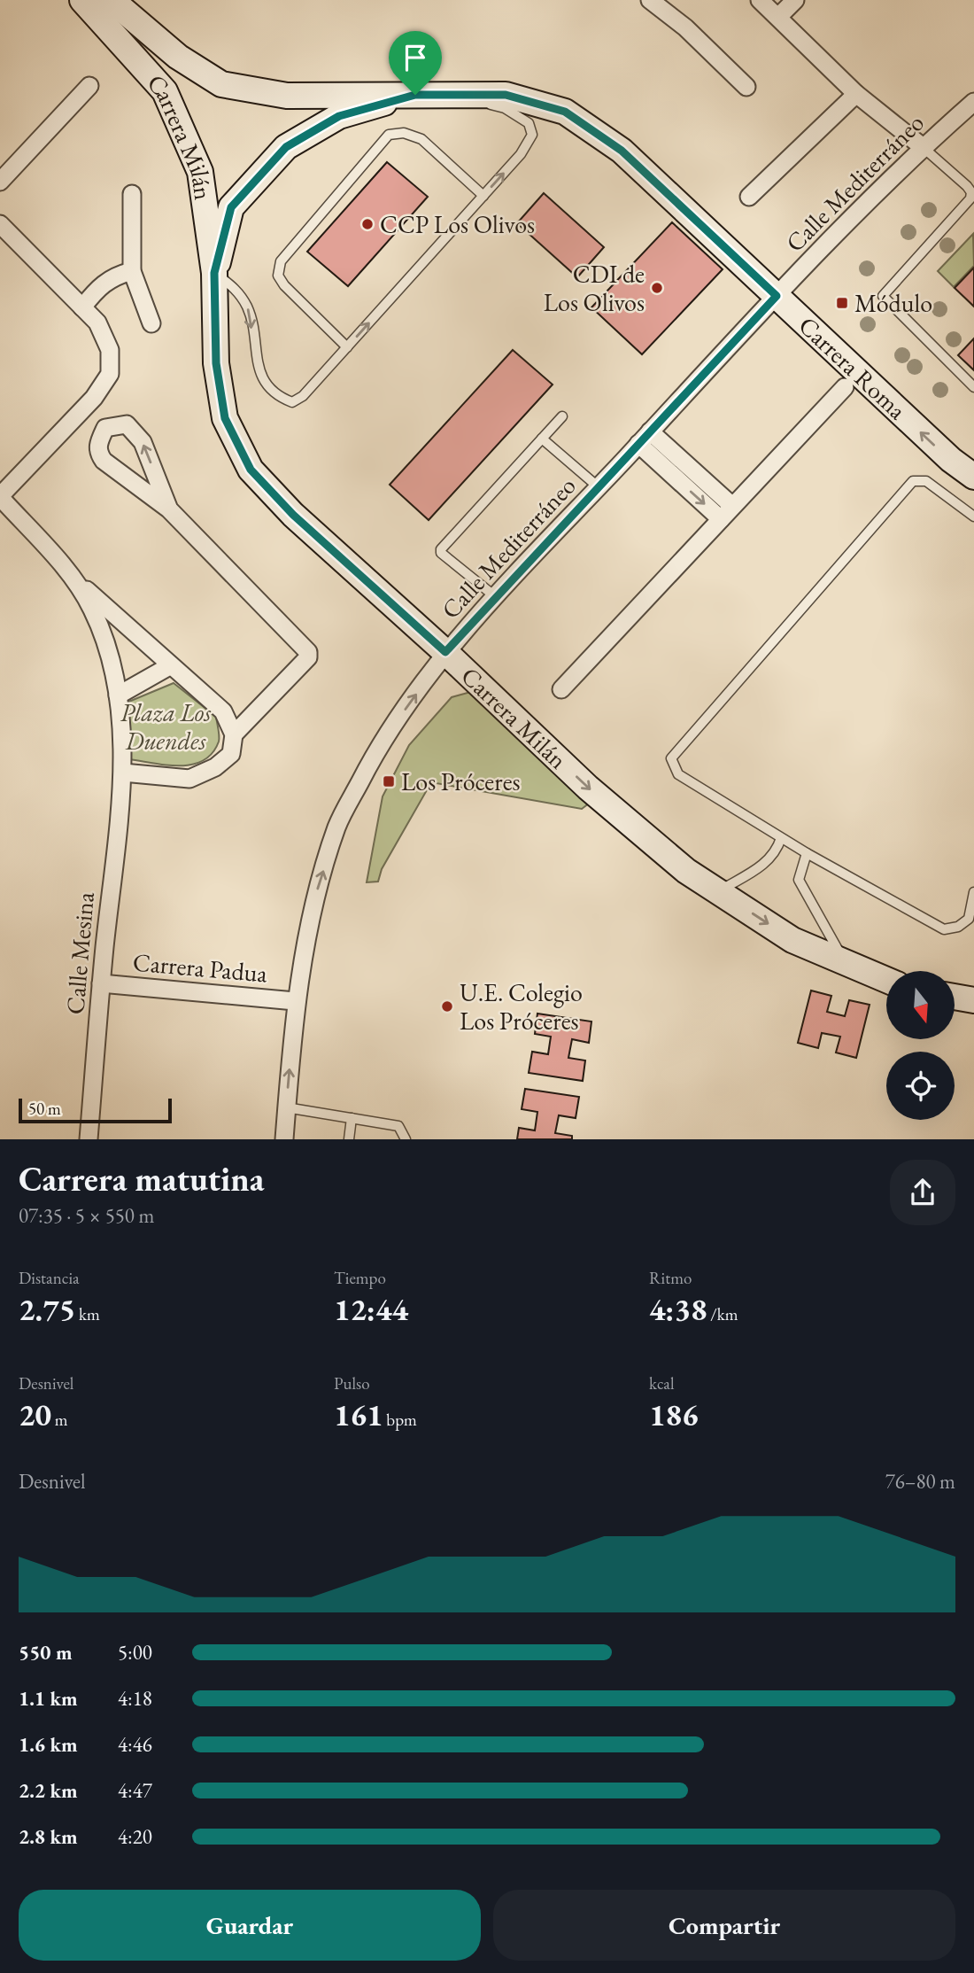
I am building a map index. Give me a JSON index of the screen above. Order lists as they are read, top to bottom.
{
  "streets": {
    "street": [
      "Carrera Milán",
      "Calle Mediterráneo",
      "Carrera Roma",
      "Calle Mesina",
      "Carrera Padua"
    ]
  },
  "crossings": [
    ["Carrera Milán", "Calle Mediterráneo"],
    ["Calle Mediterráneo", "Carrera Roma"],
    ["Calle Mediterráneo", "Carrera Padua"],
    ["Calle Mesina", "Carrera Padua"]
  ],
  "one_way": ["Carrera Milán", "Calle Mediterráneo"],
  "parks": ["Plaza Los Duendes"],
  "places": {
    "other": ["CCP Los Olivos", "CDI de Los Olivos", "U.E. Colegio Los Próceres"],
    "transit": ["Módulo", "Los Próceres"]
  },
  "scale_bar": "50 m",
  "north": "bottom",
  "page": {
    "scale": "50 m",
    "heading": ["Carrera matutina", "07:35 · 5 × 550 m"],
    "stats": [
      ["Distancia", "2.75 km"],
      ["Tiempo", "12:44"],
      ["Ritmo", "4:38 /km"],
      ["Desnivel", "20 m"],
      ["Pulso", "161 bpm"],
      ["kcal", "186"]
    ],
    "chart": ["Desnivel", "76–80 m"],
    "list": [
      {
        "name": "550 m",
        "note": "5:00"
      },
      {
        "name": "1.1 km",
        "note": "4:18"
      },
      {
        "name": "1.6 km",
        "note": "4:46"
      },
      {
        "name": "2.2 km",
        "note": "4:47"
      },
      {
        "name": "2.8 km",
        "note": "4:20"
      }
    ],
    "buttons": ["Guardar", "Compartir"]
  }
}
